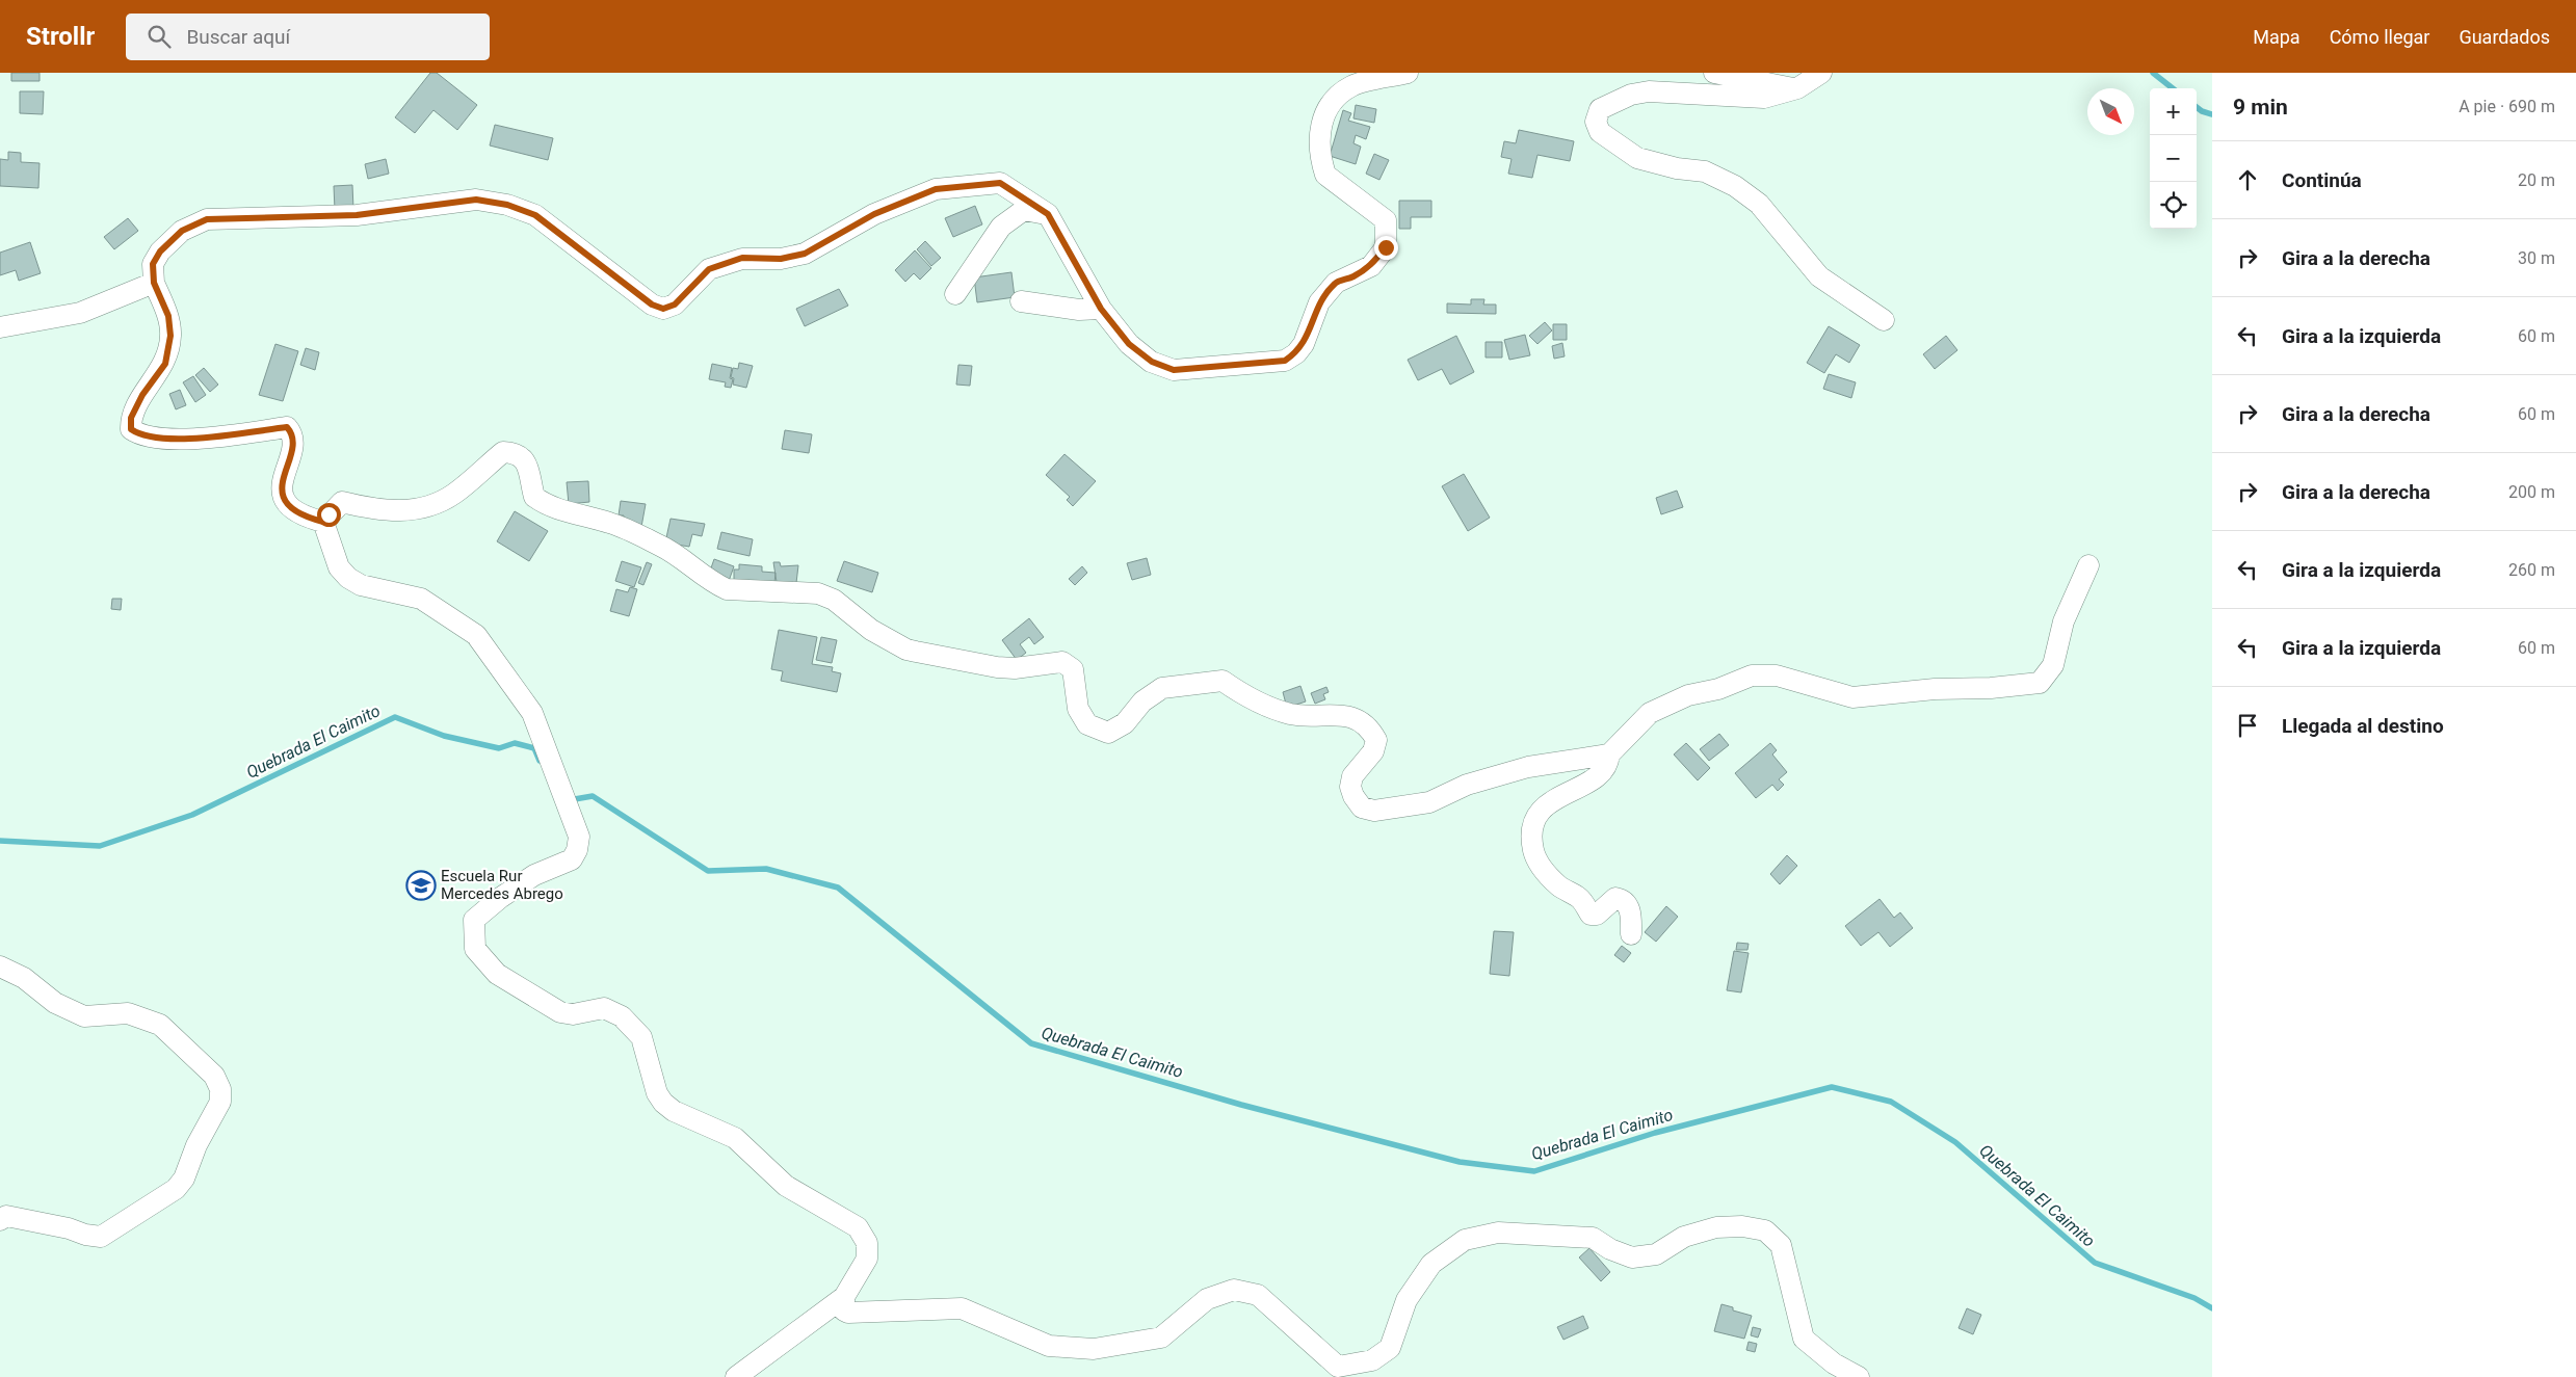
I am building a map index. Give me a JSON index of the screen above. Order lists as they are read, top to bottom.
{
  "water": ["Quebrada El Caimito"],
  "places": {
    "school or university": ["Escuela Rur Mercedes Abrego"]
  },
  "north": "bottom right",
  "page": {
    "header": "Strollr",
    "search": "Buscar aquí",
    "nav": ["Mapa", "Cómo llegar", "Guardados"],
    "heading": ["9 min", "A pie · 690 m"],
    "map_buttons": ["+", "−"],
    "list": [
      ["Continúa", "20 m"],
      ["Gira a la derecha", "30 m"],
      ["Gira a la izquierda", "60 m"],
      ["Gira a la derecha", "60 m"],
      ["Gira a la derecha", "200 m"],
      ["Gira a la izquierda", "260 m"],
      ["Gira a la izquierda", "60 m"],
      "Llegada al destino"
    ]
  }
}
